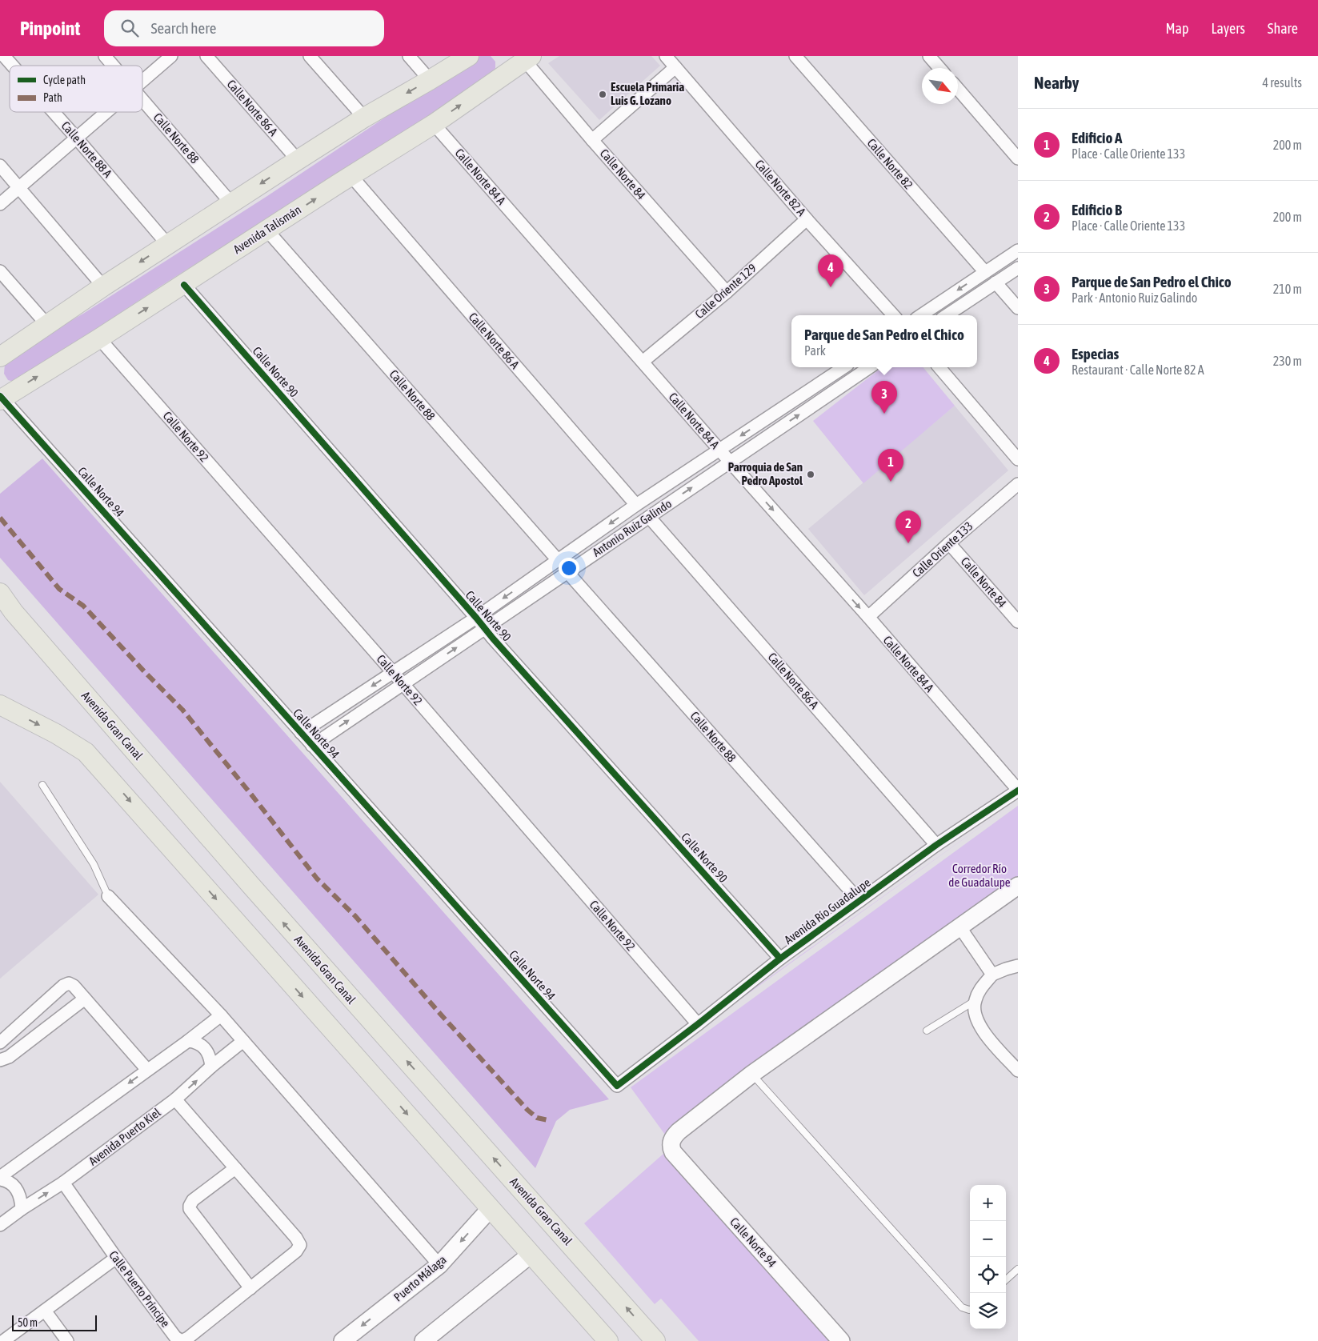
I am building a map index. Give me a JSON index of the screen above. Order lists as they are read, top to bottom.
{
  "streets": {
    "main road": ["Avenida Talismán", "Avenida Gran Canal"],
    "street": [
      "Calle Norte 86 A",
      "Calle Norte 88",
      "Calle Norte 88 A",
      "Calle Norte 82",
      "Calle Norte 84",
      "Calle Norte 84 A",
      "Calle Norte 82 A",
      "Calle Oriente 129",
      "Calle Norte 90",
      "Calle Norte 92",
      "Calle Norte 94",
      "Antonio Ruiz Galindo",
      "Calle Oriente 133",
      "Avenida Río Guadalupe",
      "Avenida Puerto Kiel",
      "Puerto Málaga",
      "Calle Puerto Príncipe"
    ]
  },
  "crossings": [
    ["Calle Norte 86 A", "Avenida Talismán"],
    ["Calle Norte 86 A", "Antonio Ruiz Galindo"],
    ["Calle Norte 86 A", "Avenida Río Guadalupe"],
    ["Calle Norte 88", "Avenida Talismán"],
    ["Calle Norte 88", "Antonio Ruiz Galindo"],
    ["Calle Norte 88", "Avenida Río Guadalupe"],
    ["Calle Norte 84", "Avenida Talismán"],
    ["Calle Norte 84", "Calle Oriente 129"],
    ["Calle Norte 84", "Calle Oriente 133"],
    ["Calle Norte 84 A", "Avenida Talismán"],
    ["Calle Norte 84 A", "Calle Oriente 129"],
    ["Calle Norte 84 A", "Antonio Ruiz Galindo"],
    ["Calle Norte 84 A", "Calle Oriente 133"],
    ["Calle Norte 84 A", "Avenida Río Guadalupe"],
    ["Calle Norte 82 A", "Calle Oriente 129"],
    ["Avenida Talismán", "Calle Norte 90"],
    ["Avenida Talismán", "Calle Norte 92"],
    ["Avenida Talismán", "Calle Norte 94"],
    ["Calle Norte 90", "Antonio Ruiz Galindo"],
    ["Calle Norte 90", "Avenida Río Guadalupe"],
    ["Calle Norte 92", "Antonio Ruiz Galindo"],
    ["Calle Norte 92", "Avenida Río Guadalupe"],
    ["Calle Norte 94", "Antonio Ruiz Galindo"],
    ["Calle Norte 94", "Avenida Río Guadalupe"],
    ["Avenida Puerto Kiel", "Calle Puerto Príncipe"]
  ],
  "parks": ["Corredor Río de Guadalupe"],
  "places": ["Escuela Primaria Luis G. Lozano", "Parroquia de San Pedro Apostol"],
  "legend": ["Cycle path", "Path"],
  "scale_bar": "50 m",
  "north": "bottom right",
  "page": {
    "header": "Pinpoint",
    "search": "Search here",
    "nav": ["Map", "Layers", "Share"],
    "heading": ["Nearby", "4 results"],
    "list": [
      {
        "mark": "1",
        "name": "Edificio A",
        "note": "Place · Calle Oriente 133",
        "value": "200 m"
      },
      {
        "mark": "2",
        "name": "Edificio B",
        "note": "Place · Calle Oriente 133",
        "value": "200 m"
      },
      {
        "mark": "3",
        "name": "Parque de San Pedro el Chico",
        "note": "Park · Antonio Ruiz Galindo",
        "value": "210 m"
      },
      {
        "mark": "4",
        "name": "Especias",
        "note": "Restaurant · Calle Norte 82 A",
        "value": "230 m"
      }
    ],
    "pins": [
      "4",
      "3",
      "1",
      "2"
    ],
    "popup": ["Parque de San Pedro el Chico", "Park"],
    "map_buttons": ["+", "−"],
    "scale": "50 m"
  }
}
